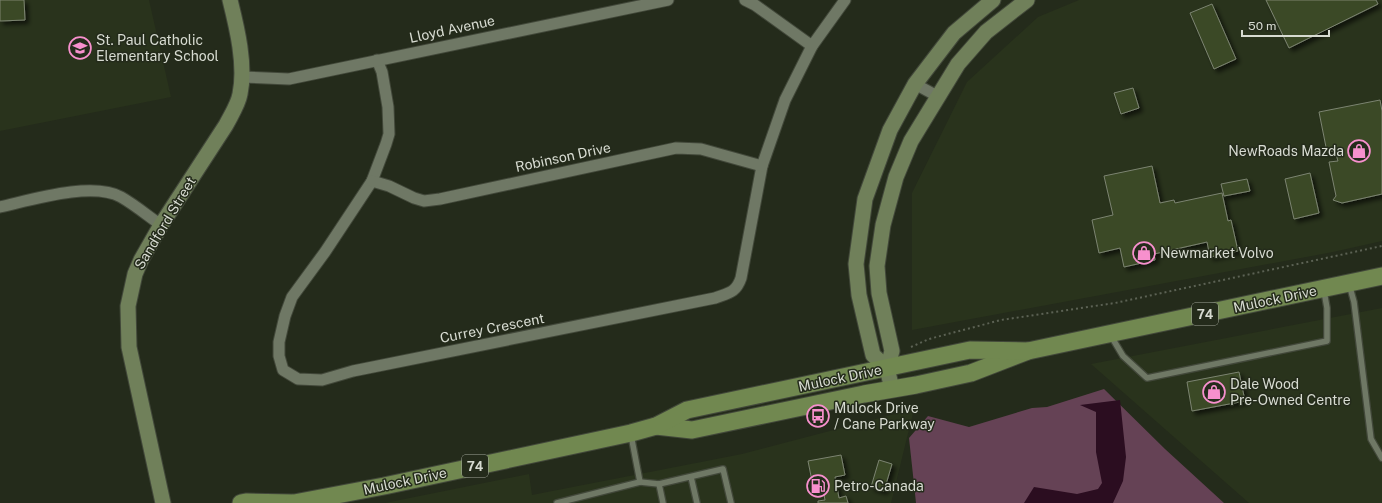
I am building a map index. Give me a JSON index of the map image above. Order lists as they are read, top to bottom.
{
  "streets": {
    "main road": ["Sandford Street", "Mulock Drive", "74"],
    "street": ["Lloyd Avenue", "Robinson Drive", "Currey Crescent"]
  },
  "crossings": [
    ["Lloyd Avenue", "Sandford Street"],
    ["Lloyd Avenue", "Currey Crescent"],
    ["Robinson Drive", "Currey Crescent"]
  ],
  "places": {
    "school or university": ["St. Paul Catholic Elementary School"],
    "shop": ["NewRoads Mazda", "Newmarket Volvo", "Dale Wood Pre-Owned Centre"],
    "bus stop": ["Mulock Drive / Cane Parkway"],
    "fuel station": ["Petro-Canada"]
  },
  "scale_bar": "50 m"
}
